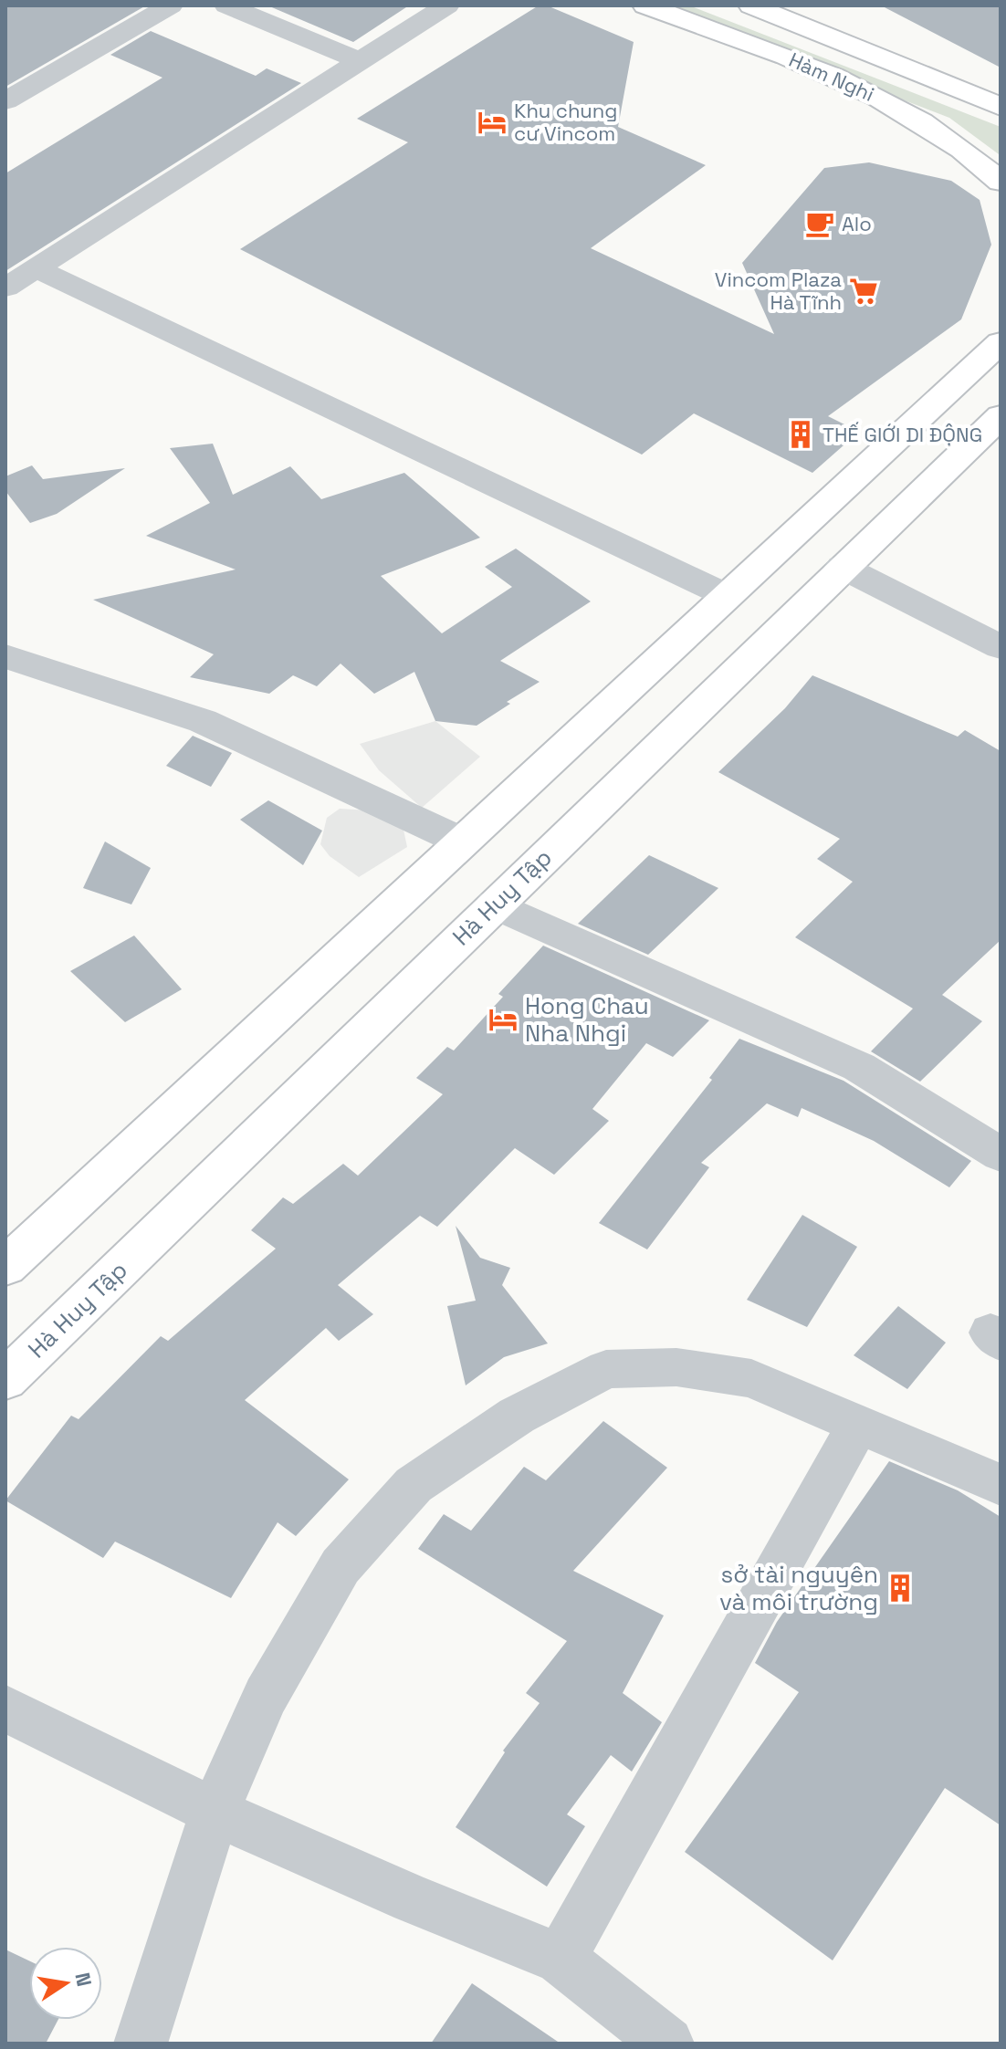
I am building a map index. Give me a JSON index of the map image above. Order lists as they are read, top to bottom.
{
  "streets": {
    "main road": ["Hàm Nghi", "Hà Huy Tập"]
  },
  "places": {
    "hotel": ["Khu chung cư Vincom", "Hong Chau Nha Nhgi"],
    "cafe": ["Alo"],
    "supermarket": ["Vincom Plaza Hà Tĩnh"],
    "building": ["THẾ GIỚI DI ĐỘNG", "sở tài nguyên và môi trường"]
  },
  "north": "right"
}
